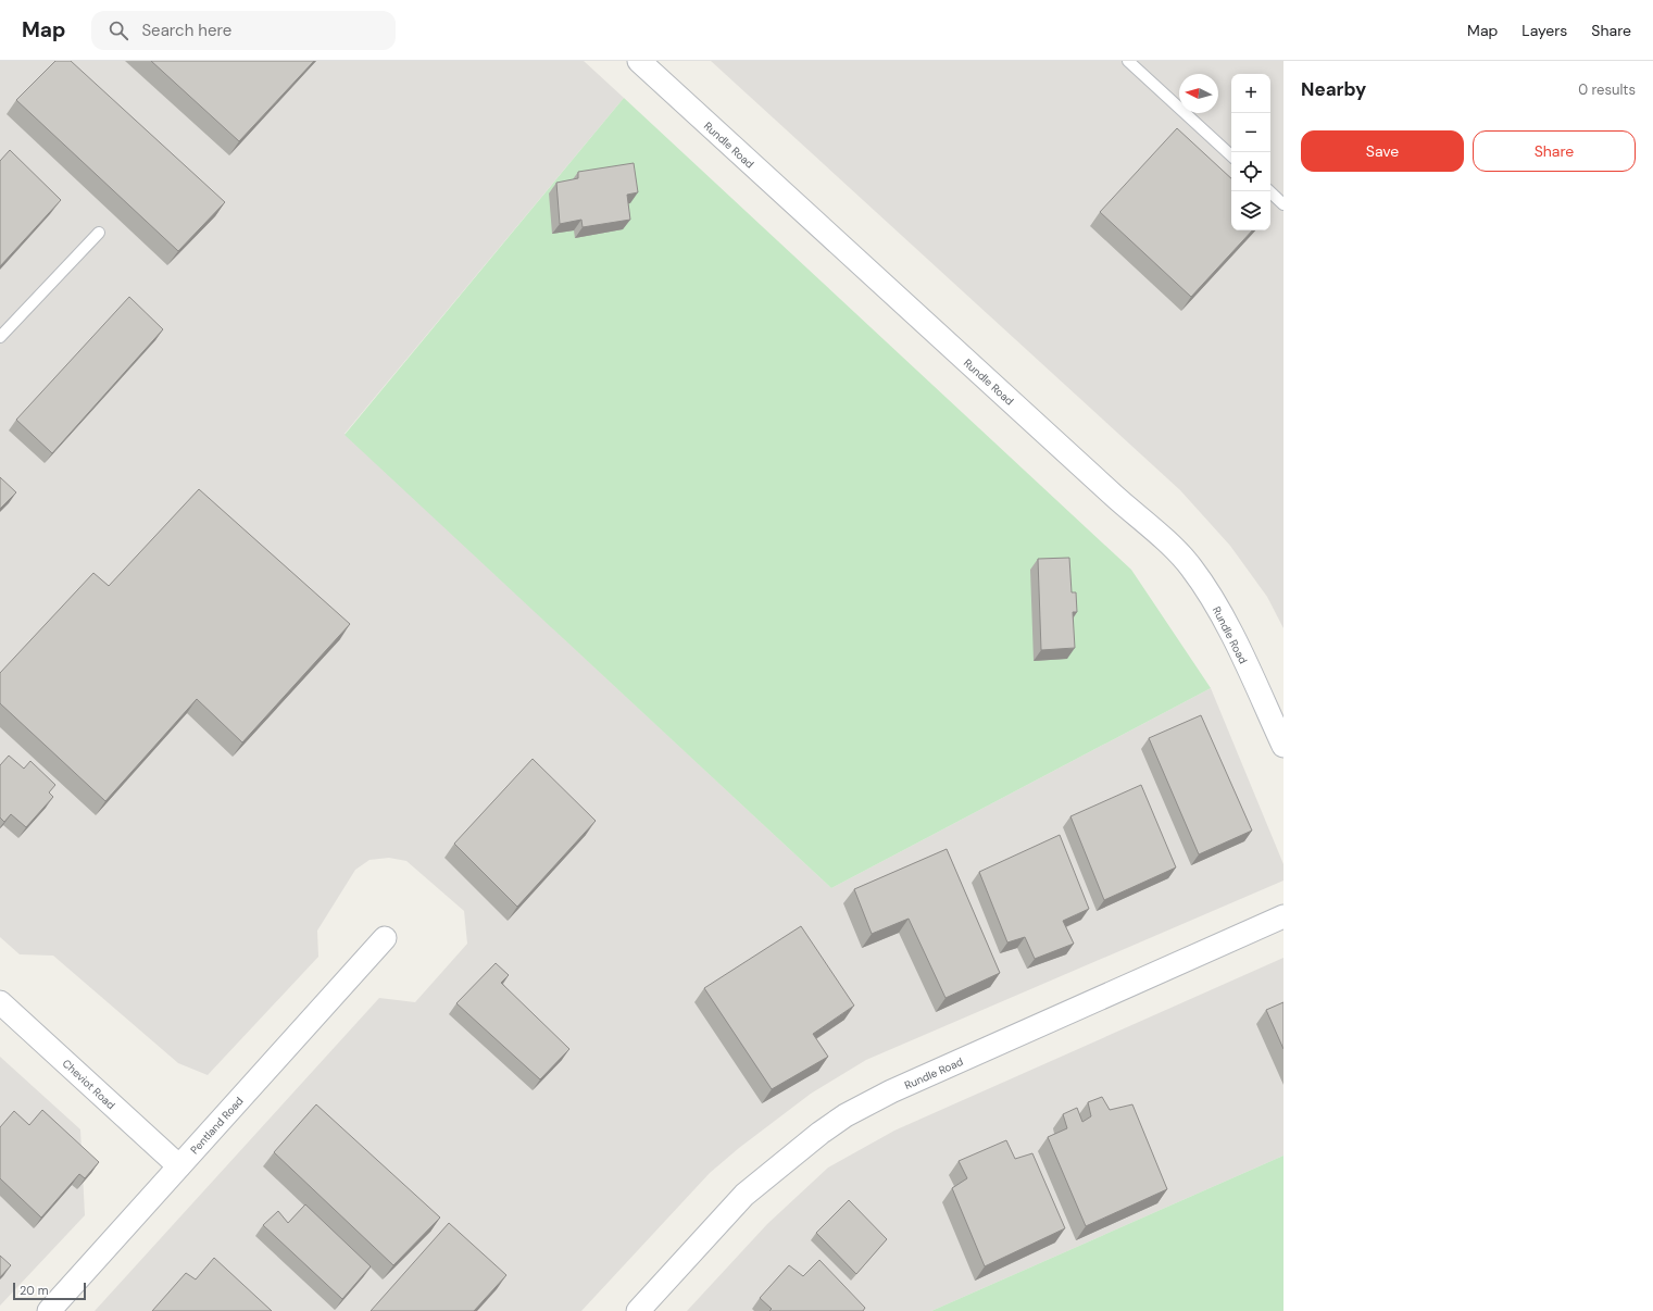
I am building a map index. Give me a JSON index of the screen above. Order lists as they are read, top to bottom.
{
  "streets": {
    "street": ["Rundle Road", "Cheviot Road", "Pentland Road"]
  },
  "crossings": [
    ["Cheviot Road", "Pentland Road"]
  ],
  "scale_bar": "20 m",
  "north": "left",
  "page": {
    "header": "Map",
    "search": "Search here",
    "nav": ["Map", "Layers", "Share"],
    "heading": ["Nearby", "0 results"],
    "map_buttons": ["+", "−"],
    "buttons": ["Save", "Share"],
    "scale": "20 m"
  }
}
